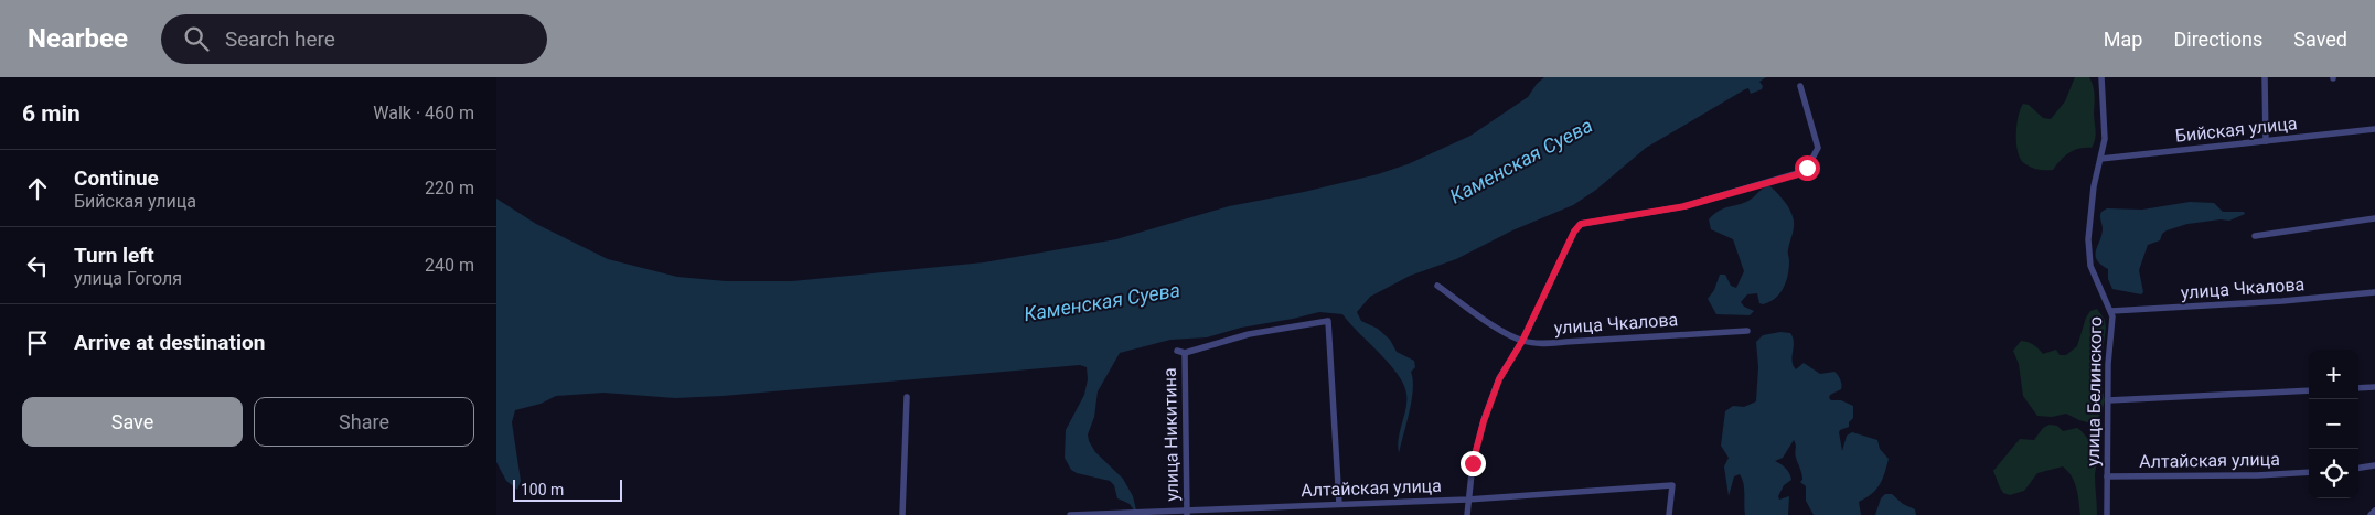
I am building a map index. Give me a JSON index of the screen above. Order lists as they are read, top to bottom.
{
  "streets": {
    "street": [
      "Бийская улица",
      "улица Чкалова",
      "улица Белинского",
      "улица Никитина",
      "Алтайская улица"
    ]
  },
  "crossings": [
    ["Бийская улица", "улица Белинского"],
    ["улица Чкалова", "улица Белинского"],
    ["улица Белинского", "Алтайская улица"],
    ["улица Никитина", "Алтайская улица"]
  ],
  "water": ["Каменская Суева"],
  "scale_bar": "100 m",
  "page": {
    "header": "Nearbee",
    "search": "Search here",
    "nav": ["Map", "Directions", "Saved"],
    "heading": ["6 min", "Walk · 460 m"],
    "list": [
      ["Continue", "Бийская улица", "220 m"],
      ["Turn left", "улица Гоголя", "240 m"],
      "Arrive at destination"
    ],
    "map_buttons": ["+", "−"],
    "buttons": ["Save", "Share"],
    "scale": "100 m"
  }
}
